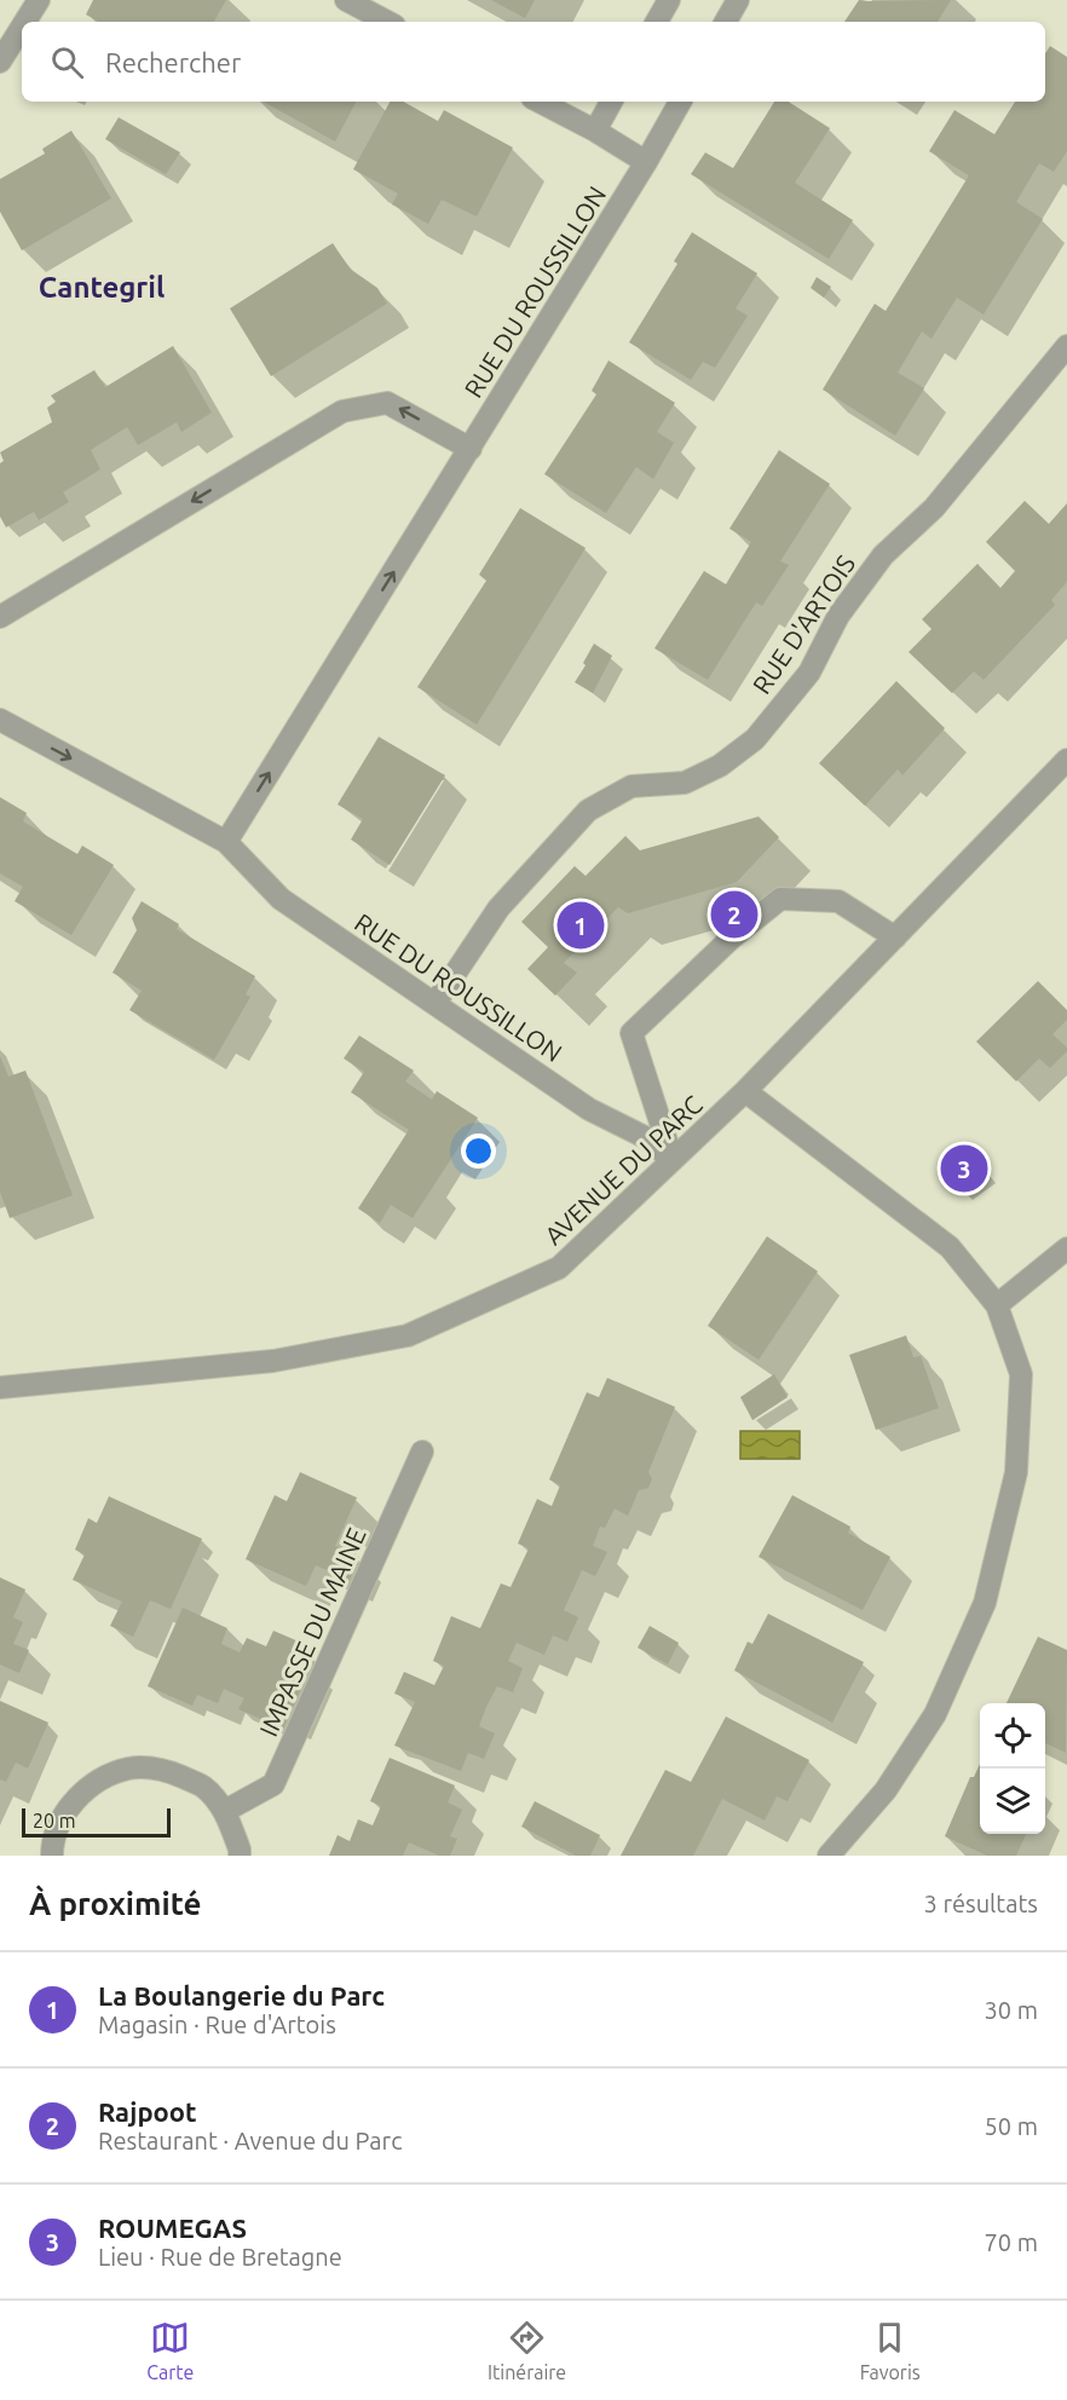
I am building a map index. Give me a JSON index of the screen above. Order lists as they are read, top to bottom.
{
  "streets": {
    "street": [
      "RUE DU ROUSSILLON",
      "RUE D'ARTOIS",
      "AVENUE DU PARC",
      "IMPASSE DU MAINE"
    ]
  },
  "crossings": [
    ["RUE DU ROUSSILLON", "RUE D'ARTOIS"],
    ["RUE DU ROUSSILLON", "AVENUE DU PARC"]
  ],
  "districts": ["Cantegril"],
  "scale_bar": "20 m",
  "page": {
    "search": "Rechercher",
    "pins": ["2", "1", "3"],
    "scale": "20 m",
    "heading": ["À proximité", "3 résultats"],
    "list": [
      {
        "mark": "1",
        "name": "La Boulangerie du Parc",
        "note": "Magasin · Rue d'Artois",
        "value": "30 m"
      },
      {
        "mark": "2",
        "name": "Rajpoot",
        "note": "Restaurant · Avenue du Parc",
        "value": "50 m"
      },
      {
        "mark": "3",
        "name": "ROUMEGAS",
        "note": "Lieu · Rue de Bretagne",
        "value": "70 m"
      }
    ],
    "nav": ["Carte", "Itinéraire", "Favoris"]
  }
}
